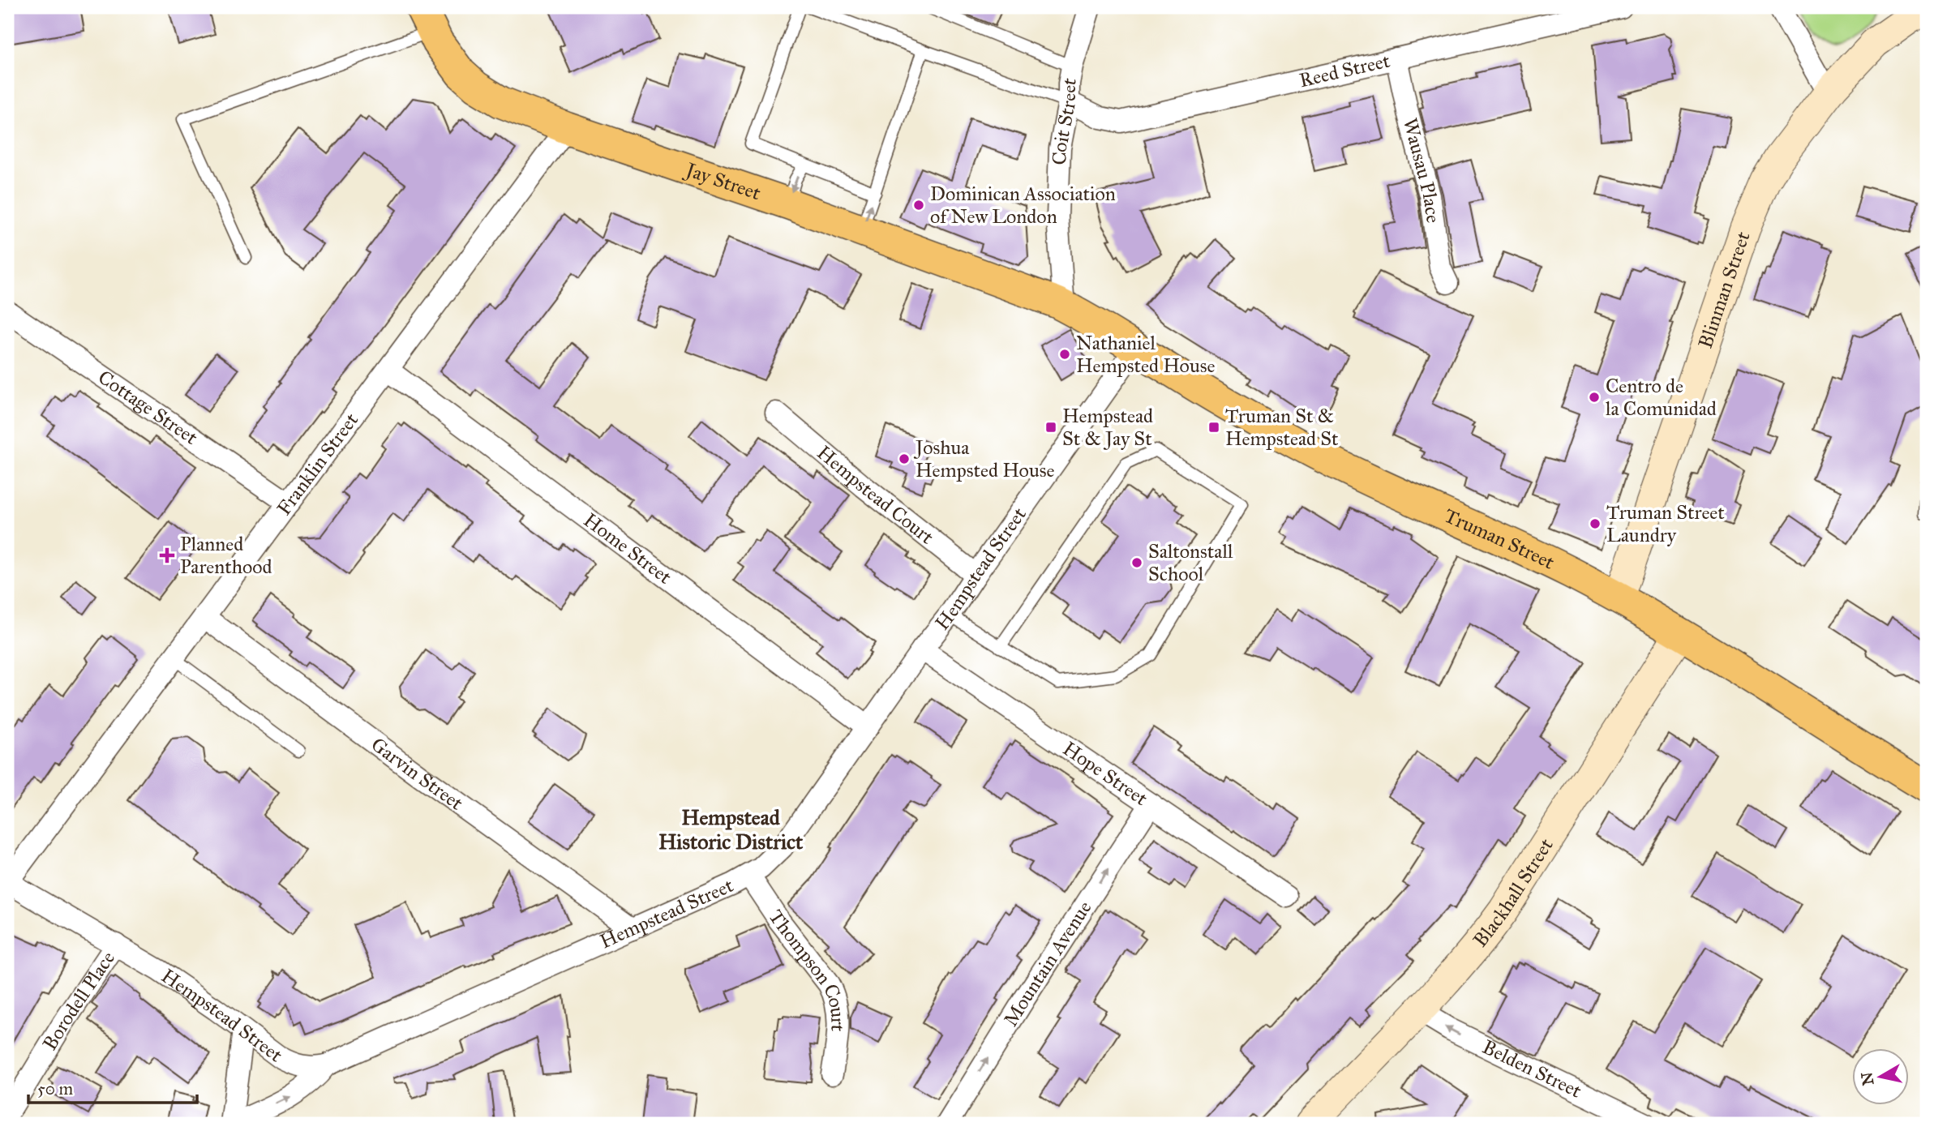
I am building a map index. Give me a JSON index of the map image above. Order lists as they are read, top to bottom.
{
  "streets": {
    "main road": ["Jay Street", "Truman Street"],
    "street": [
      "Reed Street",
      "Coit Street",
      "Wausau Place",
      "Blinman Street",
      "Cottage Street",
      "Franklin Street",
      "Hempstead Court",
      "Home Street",
      "Hempstead Street",
      "Hope Street",
      "Garvin Street",
      "Blackhall Street",
      "Mountain Avenue",
      "Thompson Court",
      "Borodell Place",
      "Belden Street"
    ]
  },
  "crossings": [
    ["Reed Street", "Coit Street"],
    ["Reed Street", "Wausau Place"],
    ["Coit Street", "Jay Street"],
    ["Coit Street", "Truman Street"],
    ["Jay Street", "Franklin Street"],
    ["Jay Street", "Truman Street"],
    ["Blinman Street", "Truman Street"],
    ["Cottage Street", "Franklin Street"],
    ["Franklin Street", "Home Street"],
    ["Franklin Street", "Hempstead Street"],
    ["Franklin Street", "Garvin Street"],
    ["Hempstead Court", "Hempstead Street"],
    ["Truman Street", "Hempstead Street"],
    ["Truman Street", "Blackhall Street"],
    ["Home Street", "Hempstead Street"],
    ["Hempstead Street", "Hope Street"],
    ["Hempstead Street", "Garvin Street"],
    ["Hempstead Street", "Thompson Court"],
    ["Hempstead Street", "Borodell Place"],
    ["Hope Street", "Mountain Avenue"],
    ["Blackhall Street", "Belden Street"]
  ],
  "one_way": ["Mountain Avenue", "Belden Street"],
  "districts": ["Hempstead Historic District"],
  "places": {
    "other": [
      "Dominican Association of New London",
      "Nathaniel Hempsted House",
      "Centro de la Comunidad",
      "Joshua Hempsted House",
      "Truman Street Laundry",
      "Saltonstall School"
    ],
    "transit": ["Hempstead St & Jay St", "Truman St & Hempstead St"],
    "health": ["Planned Parenthood"]
  },
  "scale_bar": "50 m",
  "north": "left"
}
